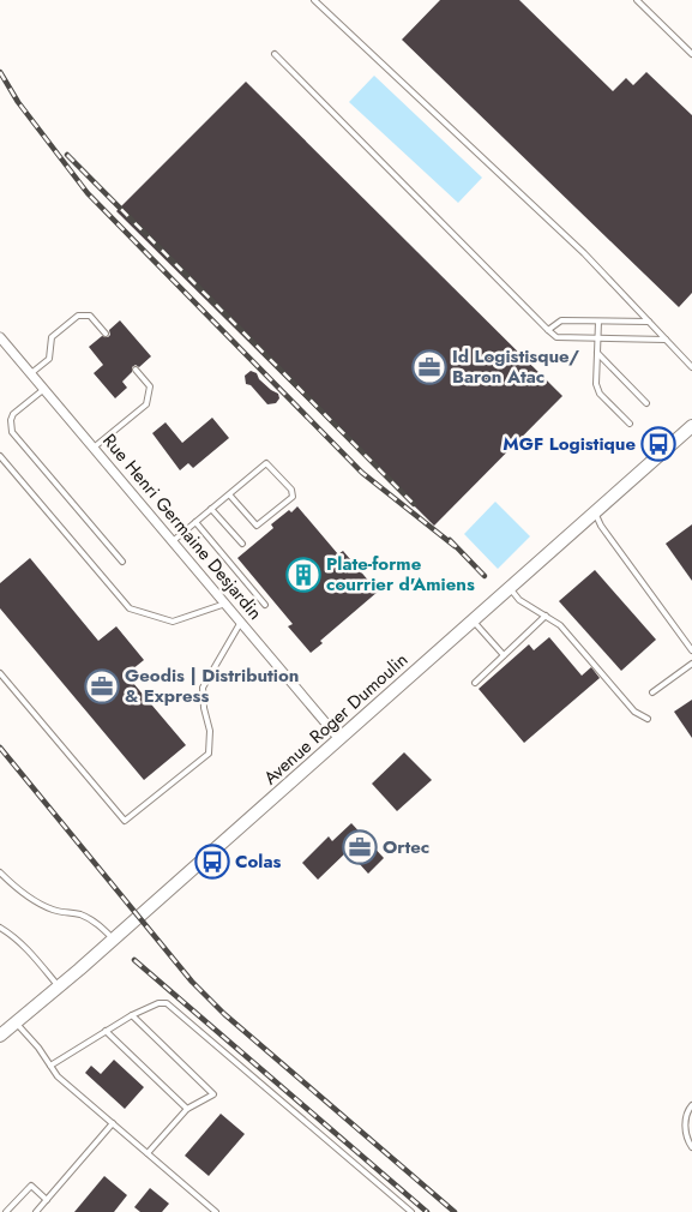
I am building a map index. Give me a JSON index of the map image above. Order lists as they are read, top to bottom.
{
  "streets": {
    "main road": ["Avenue Roger Dumoulin"],
    "street": ["Rue Henri Germaine Desjardin"]
  },
  "crossings": [
    ["Rue Henri Germaine Desjardin", "Avenue Roger Dumoulin"]
  ],
  "places": {
    "office": ["Id Logistisque/ Baron Atac", "Geodis | Distribution & Express", "Ortec"],
    "bus stop": ["MGF Logistique", "Colas"],
    "building": ["Plate-forme courrier d'Amiens"]
  }
}
